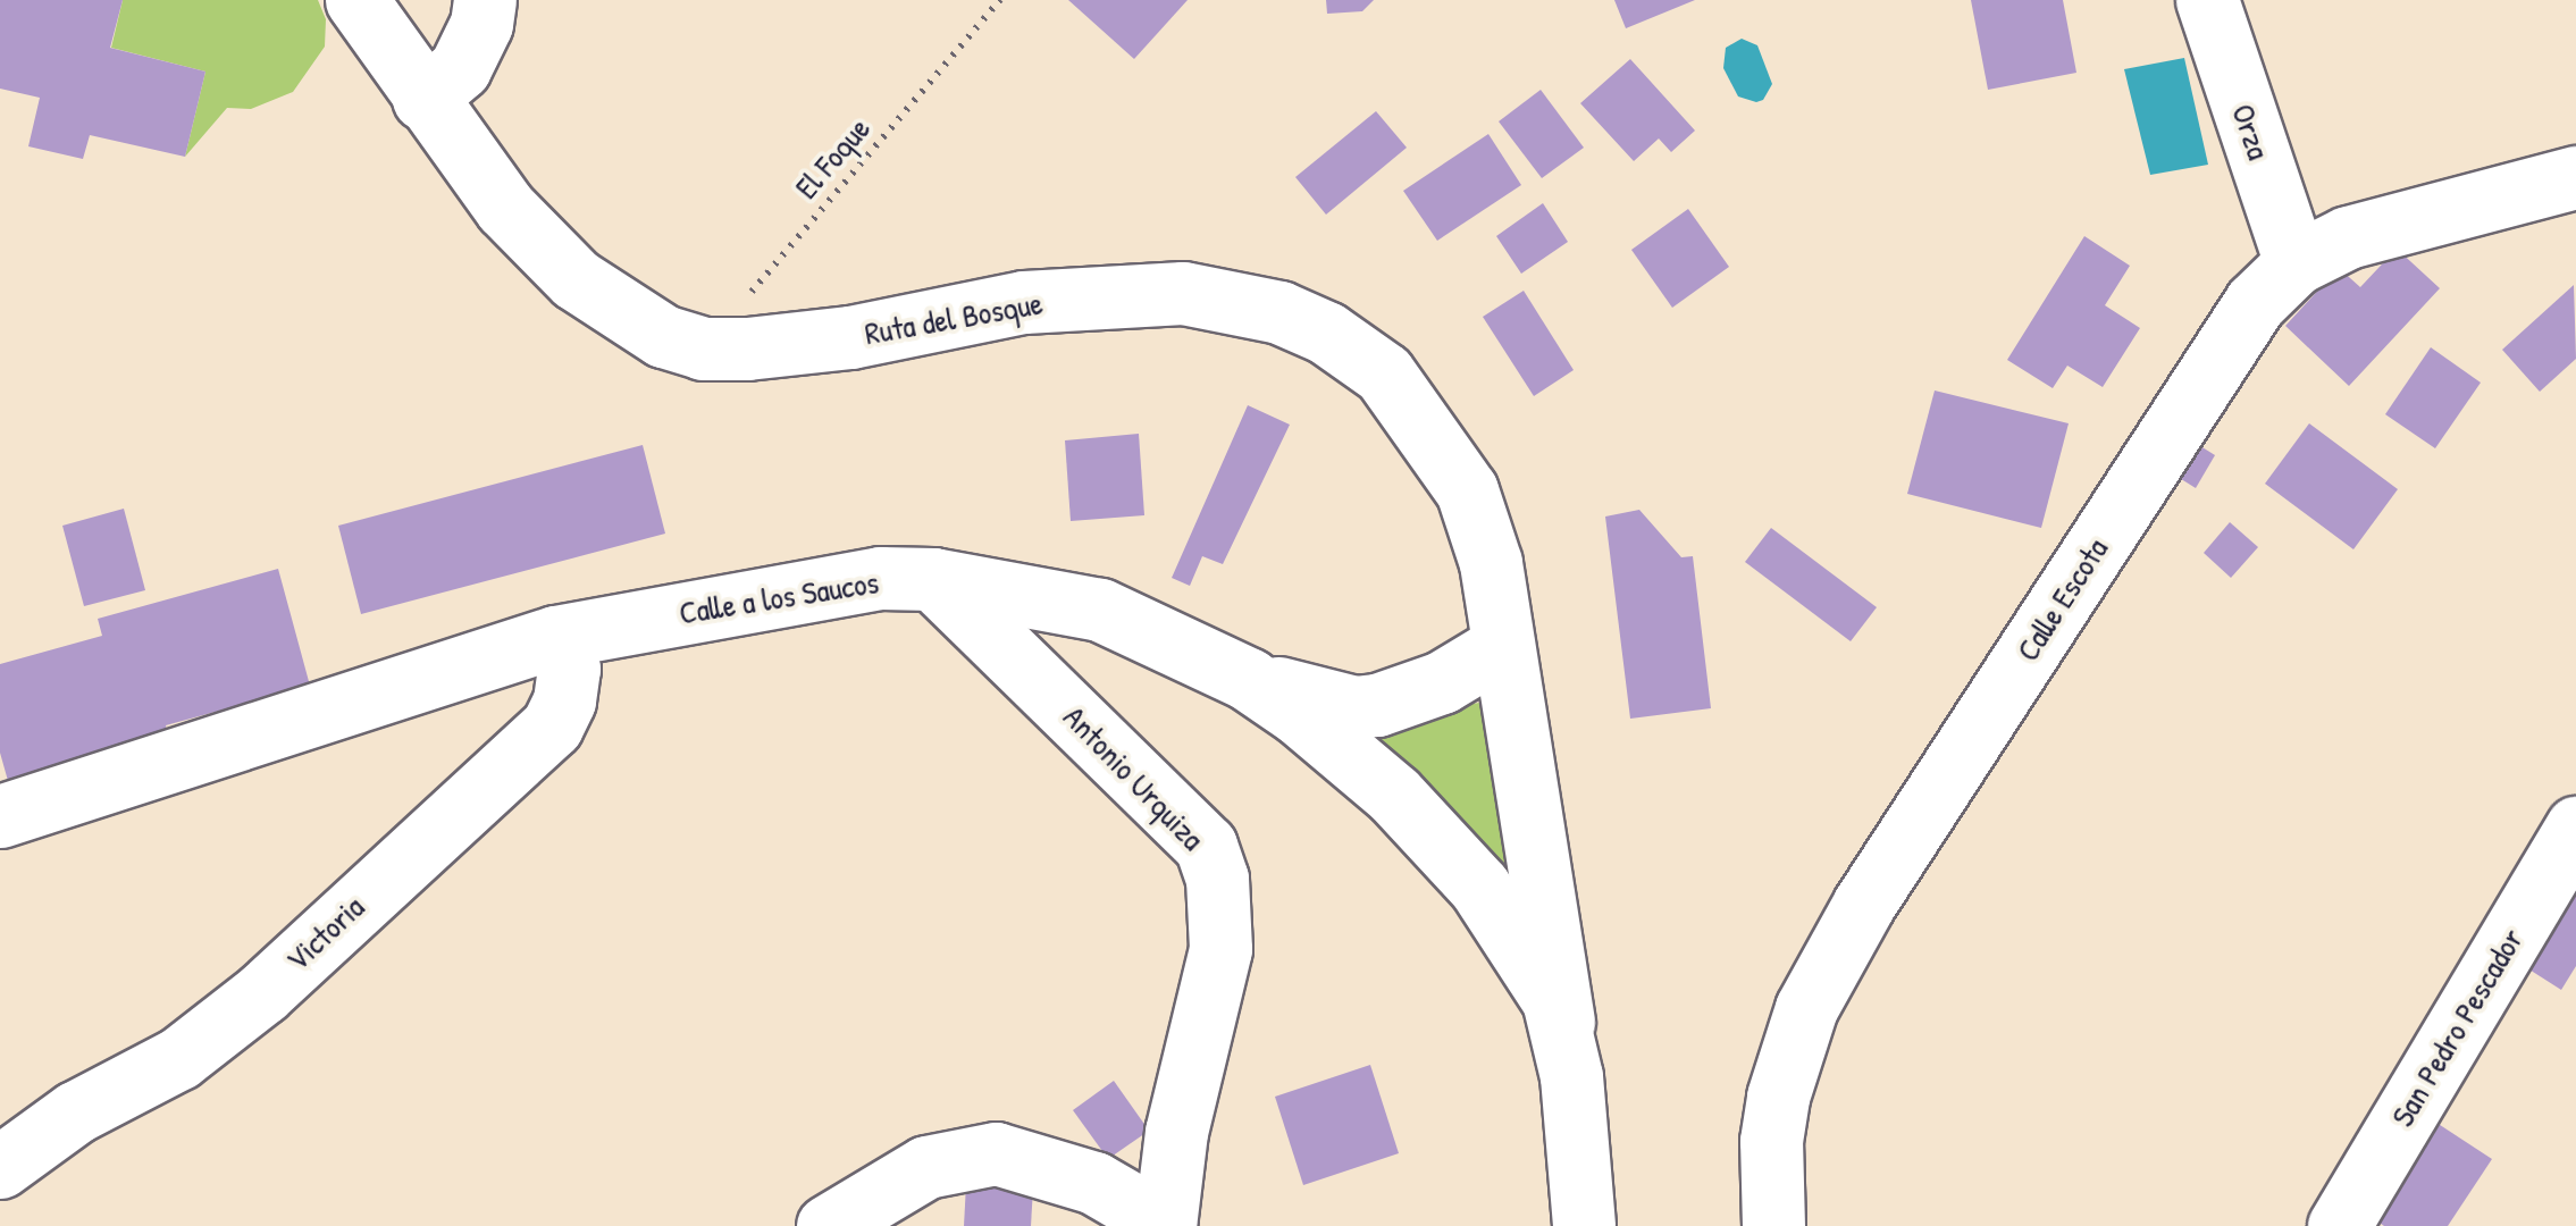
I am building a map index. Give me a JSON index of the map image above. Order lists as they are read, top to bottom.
{
  "streets": {
    "street": [
      "Orza",
      "Ruta del Bosque",
      "Calle a los Saucos",
      "Calle Escota",
      "Antonio Urquiza",
      "Victoria",
      "San Pedro Pescador"
    ],
    "path": ["El Foque"]
  },
  "crossings": [
    ["Orza", "Calle Escota"],
    ["El Foque", "Ruta del Bosque"],
    ["Ruta del Bosque", "Calle a los Saucos"],
    ["Calle a los Saucos", "Antonio Urquiza"],
    ["Calle a los Saucos", "Victoria"]
  ]
}
